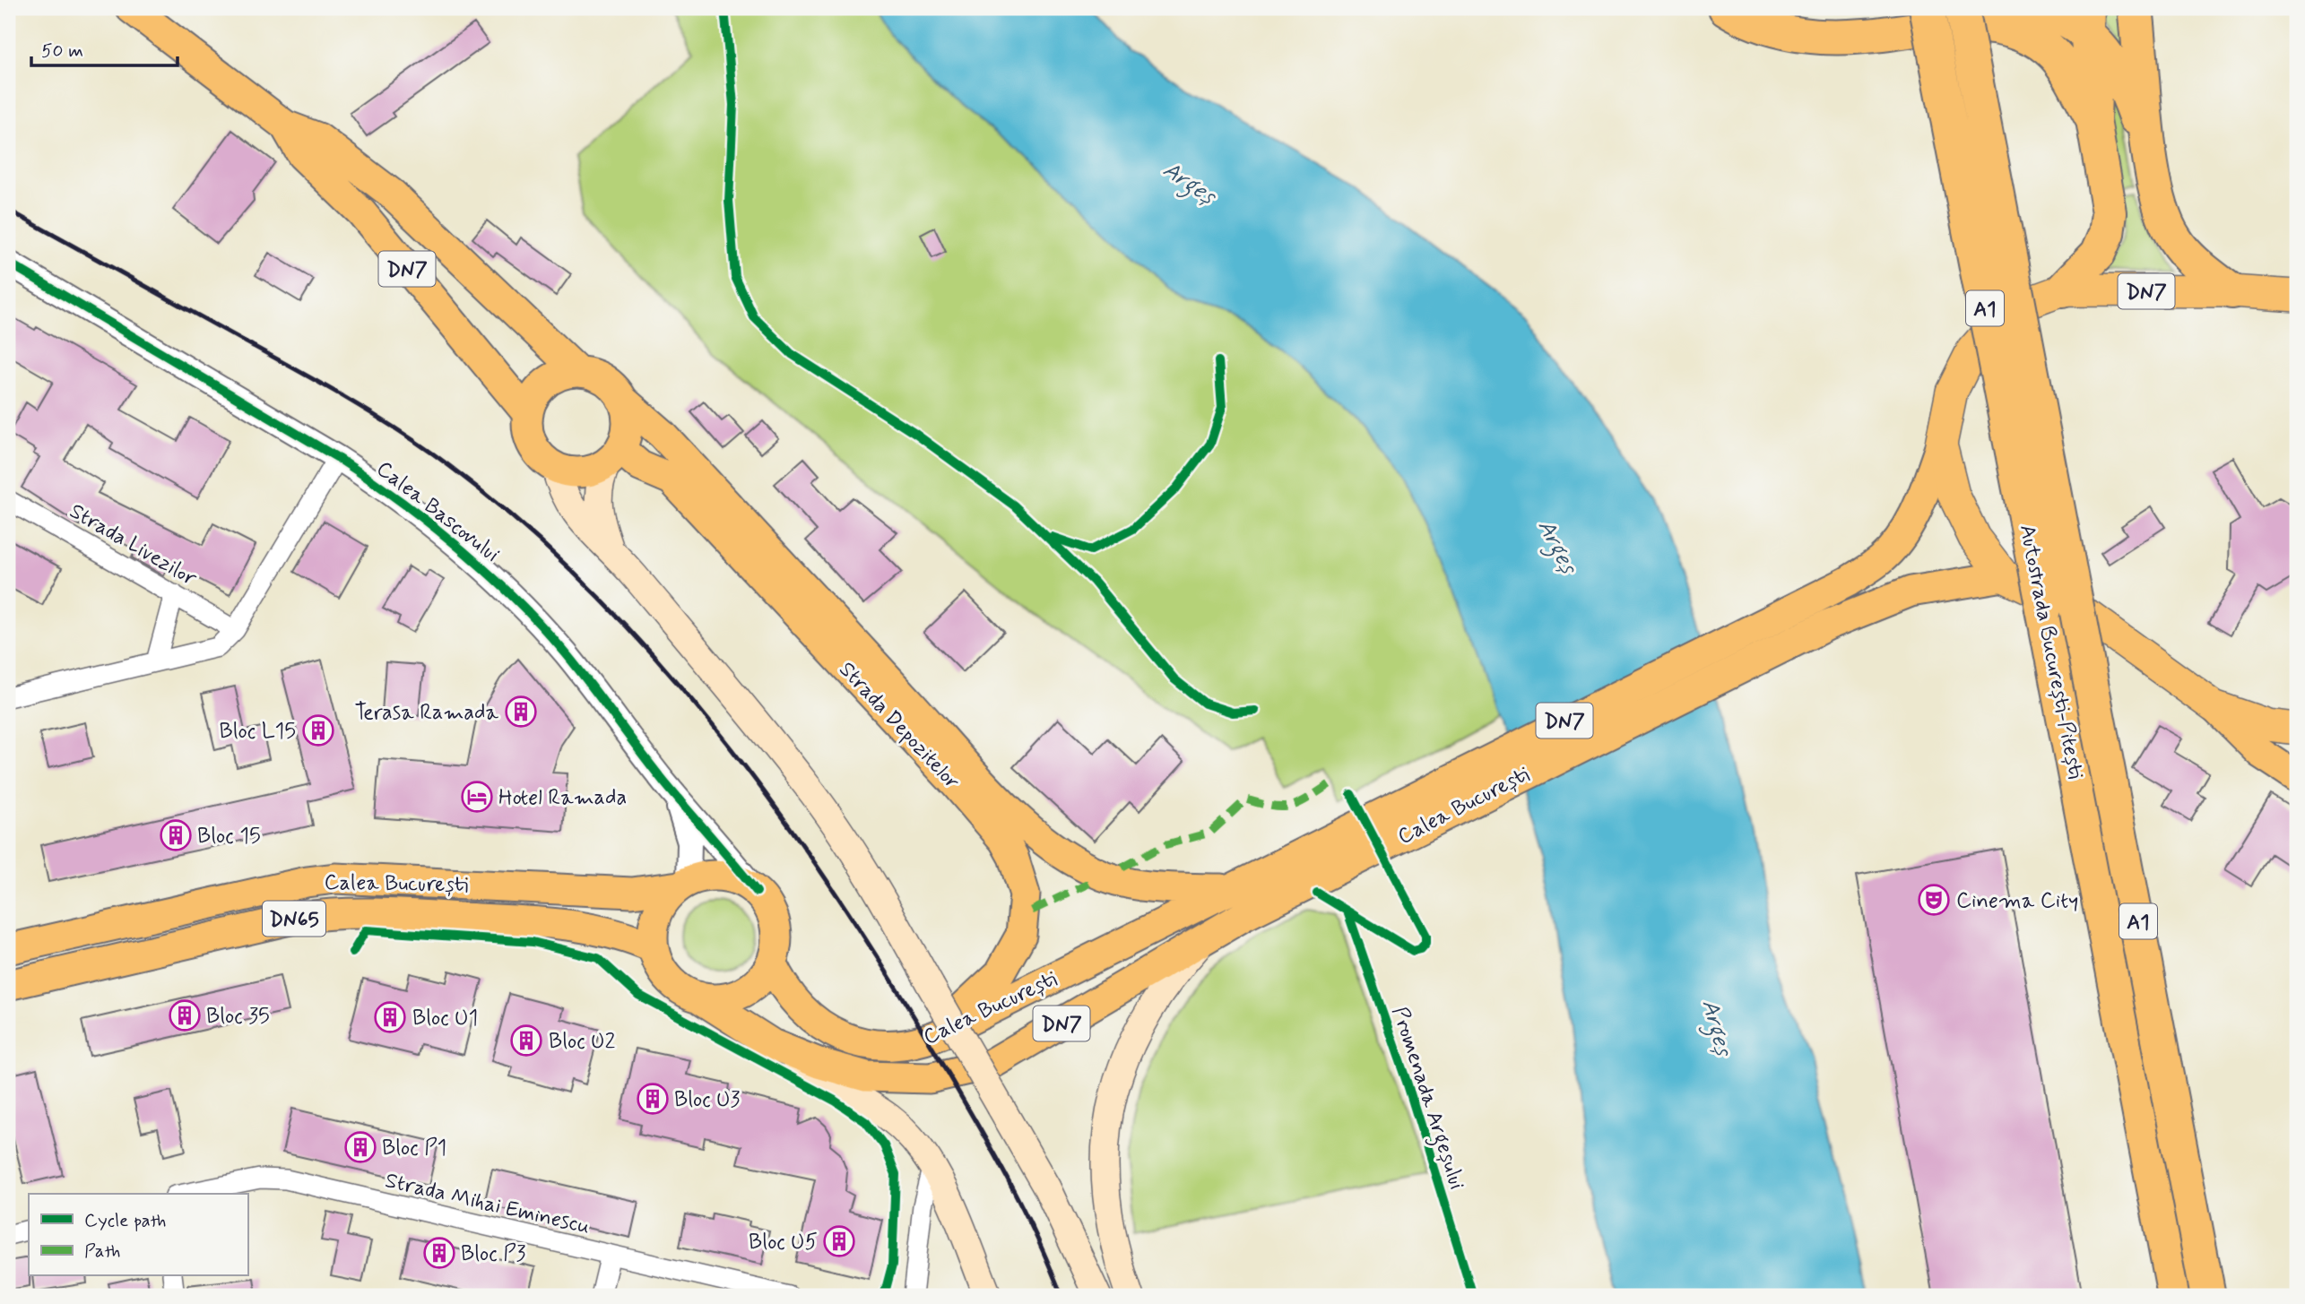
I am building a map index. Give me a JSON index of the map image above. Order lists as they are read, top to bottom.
{
  "streets": {
    "highway": ["DN7", "A1", "Autostrada București-Pitești"],
    "main road": ["Strada Depozitelor", "Calea București", "DN65"],
    "street": ["Calea Bascovului", "Strada Livezilor", "Strada Mihai Eminescu"],
    "cycle path": ["Promenada Argeșului"]
  },
  "crossings": [
    ["DN7", "Calea Bascovului"],
    ["DN7", "Strada Depozitelor"],
    ["DN7", "Calea București"],
    ["Calea Bascovului", "Calea București"],
    ["Strada Depozitelor", "Calea București"]
  ],
  "water": ["Argeș"],
  "places": {
    "building": [
      "Terasa Ramada",
      "Bloc L15",
      "Bloc 15",
      "Bloc 35",
      "Bloc U1",
      "Bloc U2",
      "Bloc U3",
      "Bloc P1",
      "Bloc U5",
      "Bloc P3"
    ],
    "hotel": ["Hotel Ramada"],
    "theatre": ["Cinema City"]
  },
  "legend": ["Cycle path", "Path"],
  "scale_bar": "50 m"
}
